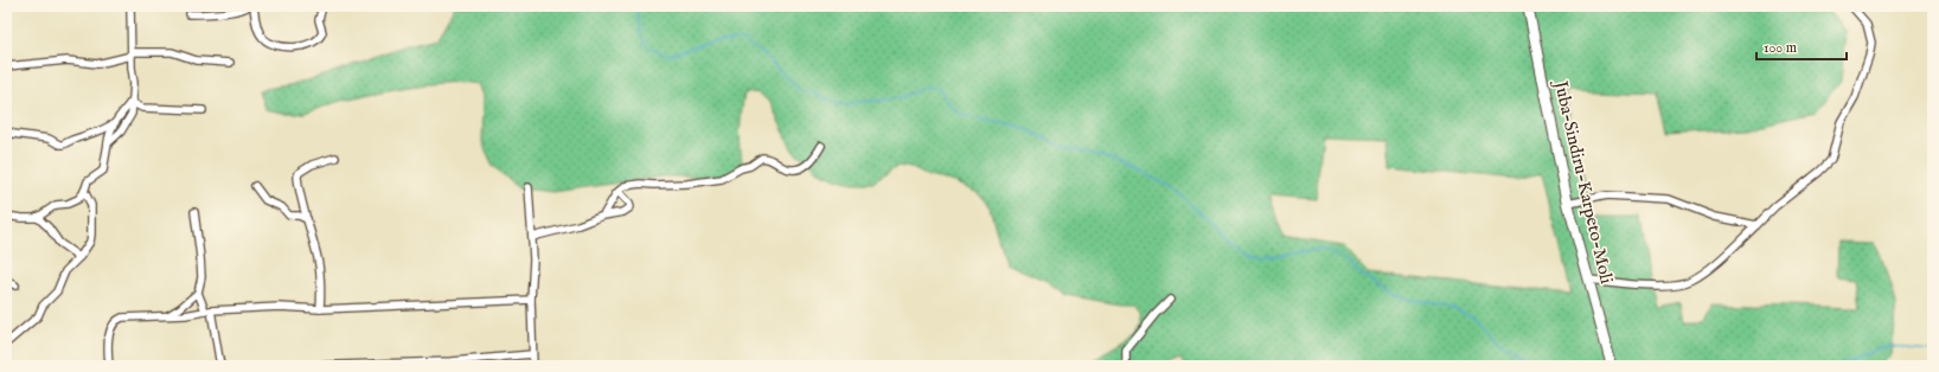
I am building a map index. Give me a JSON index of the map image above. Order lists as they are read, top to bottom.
{
  "streets": {
    "main road": ["Juba-Sindiru-Karpeto-Moli"]
  },
  "scale_bar": "100 m"
}
